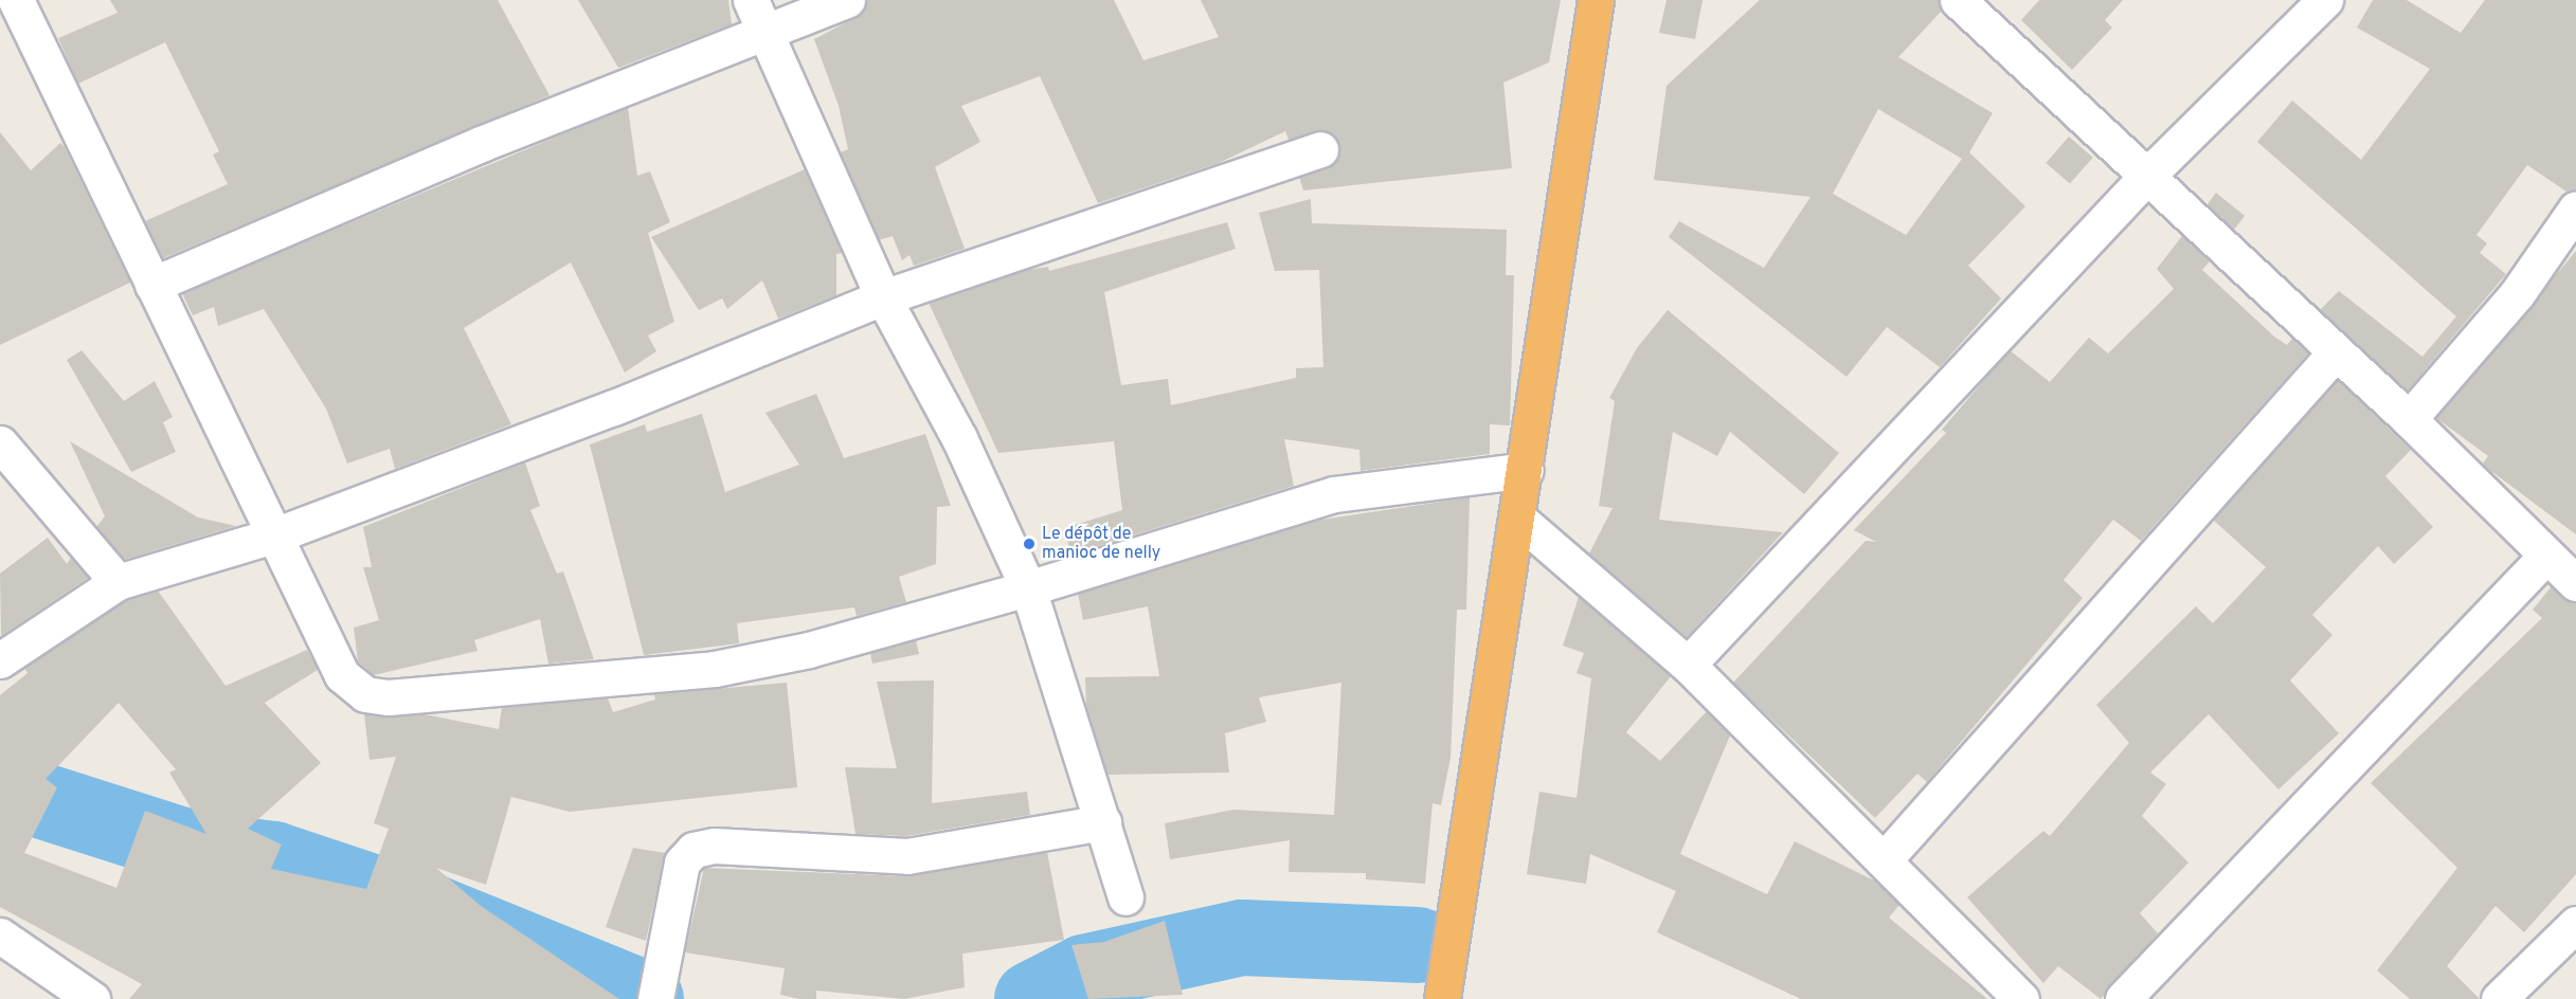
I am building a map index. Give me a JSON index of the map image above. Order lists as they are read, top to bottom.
{
  "places": ["Le dépôt de manioc de nelly"]
}
